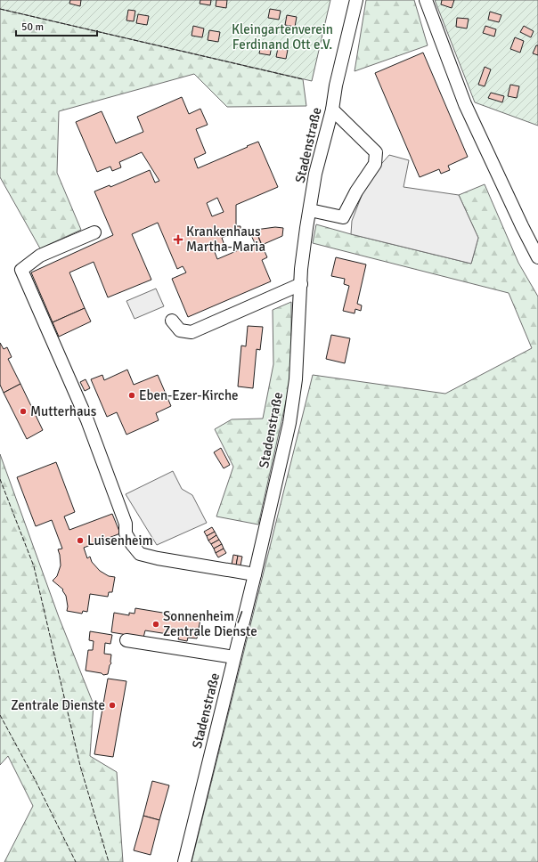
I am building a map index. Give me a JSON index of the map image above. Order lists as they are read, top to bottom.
{
  "streets": {
    "street": ["Stadenstraße"]
  },
  "parks": ["Kleingartenverein Ferdinand Ott e.V."],
  "places": {
    "health": ["Krankenhaus Martha-Maria"],
    "other": [
      "Eben-Ezer-Kirche",
      "Mutterhaus",
      "Luisenheim",
      "Sonnenheim / Zentrale Dienste",
      "Zentrale Dienste"
    ]
  },
  "scale_bar": "50 m"
}
